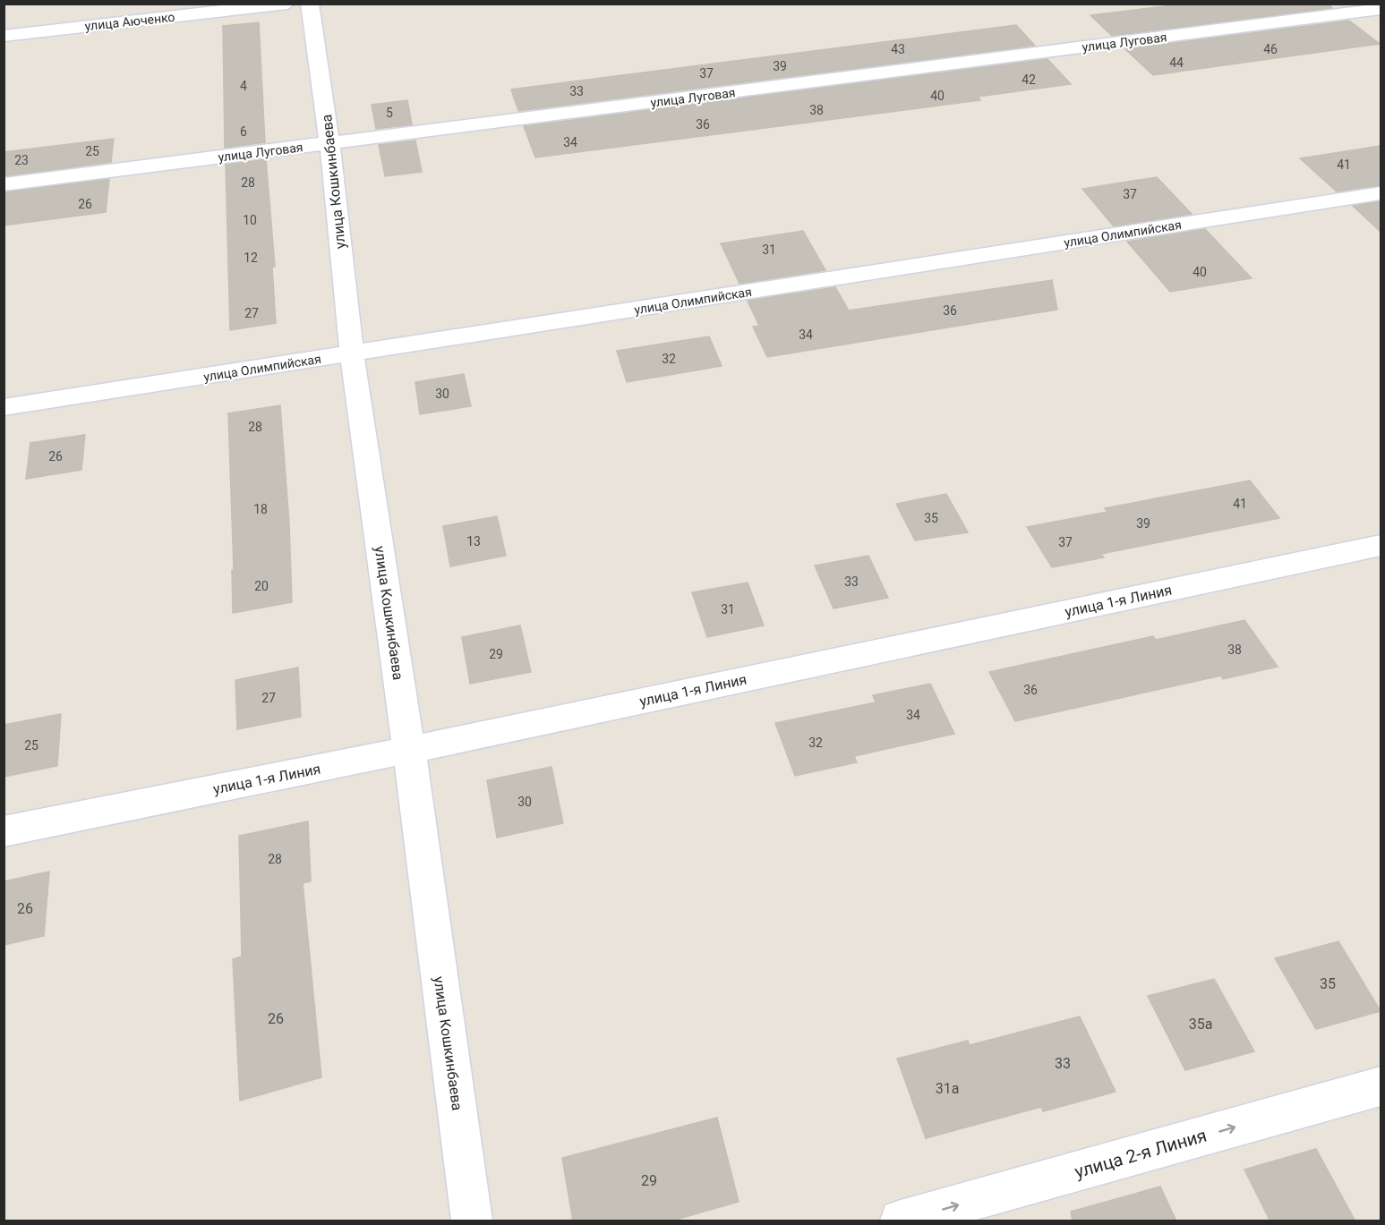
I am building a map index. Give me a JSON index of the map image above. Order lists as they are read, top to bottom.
{
  "streets": {
    "street": [
      "улица Аюченко",
      "улица Луговая",
      "улица Кошкинбаева",
      "улица Олимпийская",
      "улица 1-я Линия",
      "улица 2-я Линия"
    ]
  },
  "crossings": [
    ["улица Луговая", "улица Кошкинбаева"],
    ["улица Кошкинбаева", "улица Олимпийская"],
    ["улица Кошкинбаева", "улица 1-я Линия"]
  ],
  "one_way": ["улица 2-я Линия"],
  "house_numbers": [
    "43",
    "46",
    "44",
    "39",
    "37",
    "42",
    "4",
    "33",
    "40",
    "38",
    "5",
    "36",
    "6",
    "34",
    "25",
    "23",
    "41",
    "28",
    "37",
    "26",
    "10",
    "31",
    "12",
    "40",
    "36",
    "27",
    "34",
    "32",
    "30",
    "28",
    "26",
    "41",
    "18",
    "35",
    "39",
    "13",
    "37",
    "33",
    "20",
    "31",
    "38",
    "29",
    "36",
    "27",
    "34",
    "32",
    "25",
    "30",
    "28",
    "26",
    "35",
    "26",
    "35а",
    "33",
    "31а",
    "29"
  ]
}
